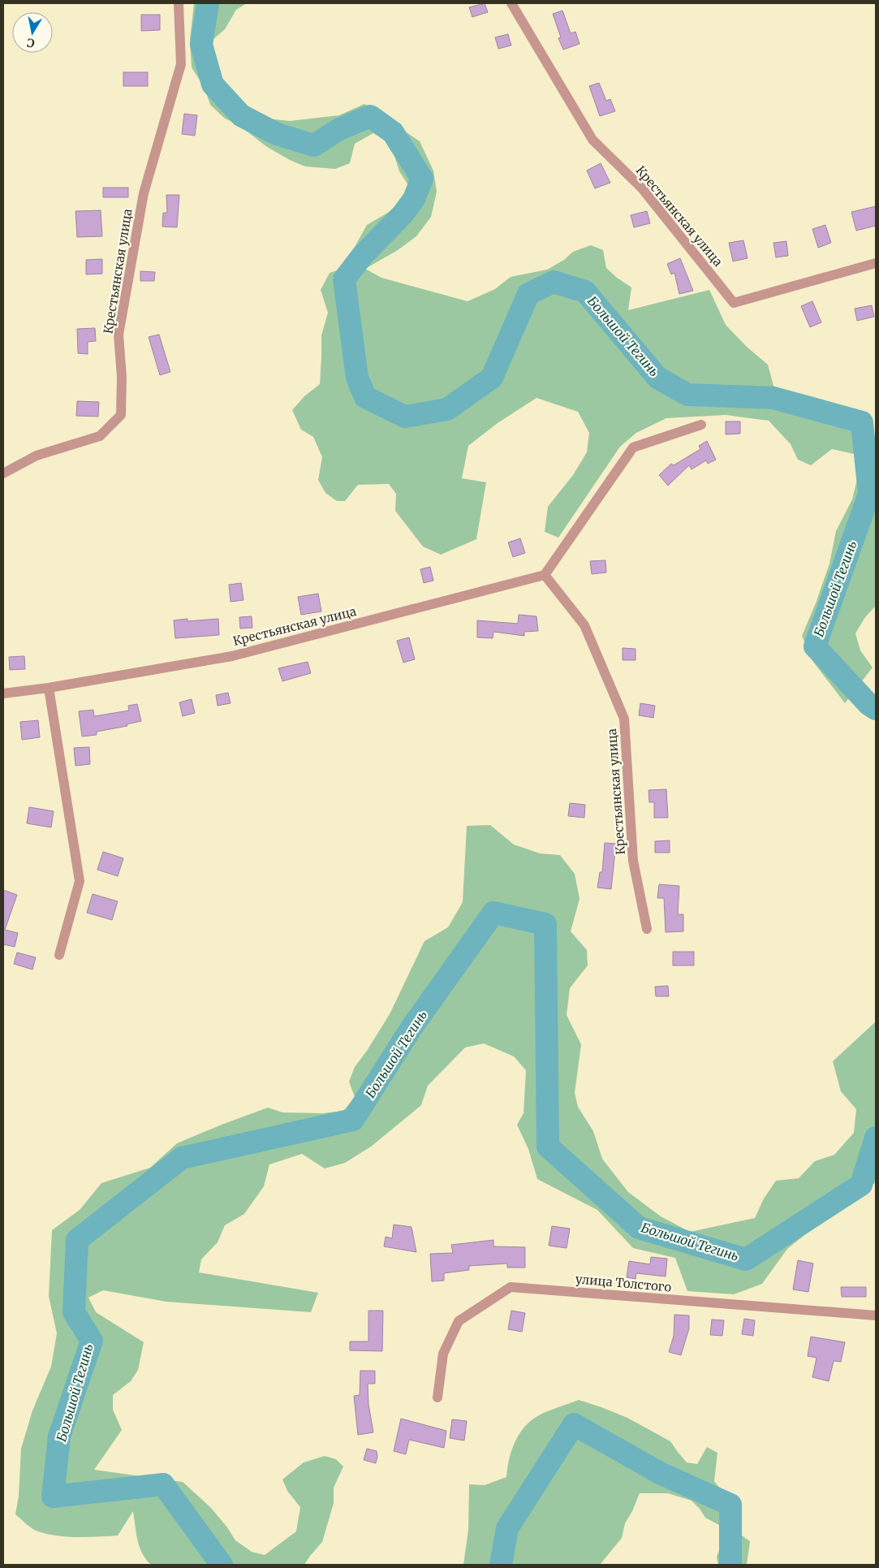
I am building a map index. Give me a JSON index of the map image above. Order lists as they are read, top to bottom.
{
  "streets": {
    "street": ["Крестьянская улица", "улица Толстого"]
  },
  "water": ["Большой Тегинь"],
  "north": "bottom"
}
